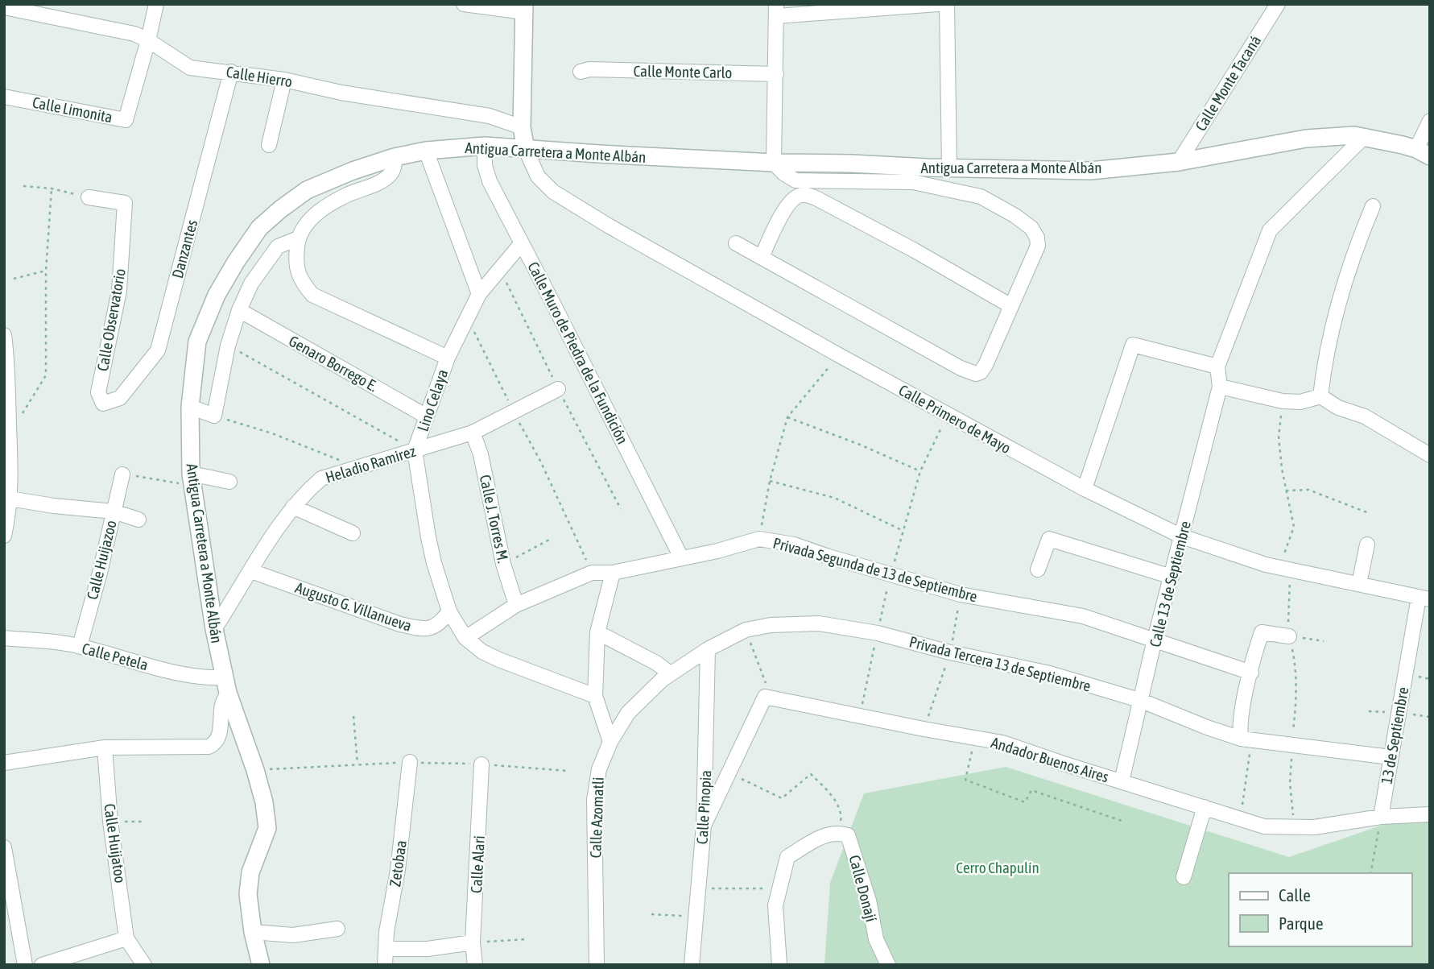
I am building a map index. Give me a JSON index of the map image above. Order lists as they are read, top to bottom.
{
  "streets": {
    "street": [
      "Calle Monte Carlo",
      "Calle Hierro",
      "Calle Monte Tacaná",
      "Calle Limonita",
      "Antigua Carretera a Monte Albán",
      "Danzantes",
      "Calle Observatorio",
      "Calle Muro de Piedra de la Fundición",
      "Genaro Borrego E.",
      "Lino Celaya",
      "Calle Primero de Mayo",
      "Heladio Ramirez",
      "Calle J. Torres M.",
      "Calle Huijazoo",
      "Privada Segunda de 13 de Septiembre",
      "Calle 13 de Septiembre",
      "Augusto G. Villanueva",
      "Calle Petela",
      "Privada Tercera 13 de Septiembre",
      "13 de Septiembre",
      "Andador Buenos Aires",
      "Calle Pinopia",
      "Calle Azomatli",
      "Calle Huijatoo",
      "Zetobaa",
      "Calle Alari",
      "Calle Donají"
    ]
  },
  "crossings": [
    ["Calle Hierro", "Calle Limonita"],
    ["Calle Hierro", "Danzantes"],
    ["Calle Monte Tacaná", "Antigua Carretera a Monte Albán"],
    ["Antigua Carretera a Monte Albán", "Calle Muro de Piedra de la Fundición"],
    ["Antigua Carretera a Monte Albán", "Calle Primero de Mayo"],
    ["Antigua Carretera a Monte Albán", "Heladio Ramirez"],
    ["Antigua Carretera a Monte Albán", "Calle Petela"],
    ["Danzantes", "Calle Observatorio"],
    ["Calle Muro de Piedra de la Fundición", "Lino Celaya"],
    ["Calle Muro de Piedra de la Fundición", "Privada Segunda de 13 de Septiembre"],
    ["Genaro Borrego E.", "Lino Celaya"],
    ["Lino Celaya", "Heladio Ramirez"],
    ["Lino Celaya", "Augusto G. Villanueva"],
    ["Calle Primero de Mayo", "Calle 13 de Septiembre"],
    ["Calle Primero de Mayo", "13 de Septiembre"],
    ["Heladio Ramirez", "Calle J. Torres M."],
    ["Heladio Ramirez", "Augusto G. Villanueva"],
    ["Calle Huijazoo", "Calle Petela"],
    ["Privada Segunda de 13 de Septiembre", "Calle 13 de Septiembre"],
    ["Calle 13 de Septiembre", "Privada Tercera 13 de Septiembre"],
    ["Calle 13 de Septiembre", "Andador Buenos Aires"],
    ["Privada Tercera 13 de Septiembre", "13 de Septiembre"],
    ["Privada Tercera 13 de Septiembre", "Calle Pinopia"],
    ["Privada Tercera 13 de Septiembre", "Calle Azomatli"],
    ["13 de Septiembre", "Andador Buenos Aires"],
    ["Calle Pinopia", "Calle Azomatli"]
  ],
  "parks": ["Cerro Chapulín"],
  "legend": ["Calle", "Parque"]
}
